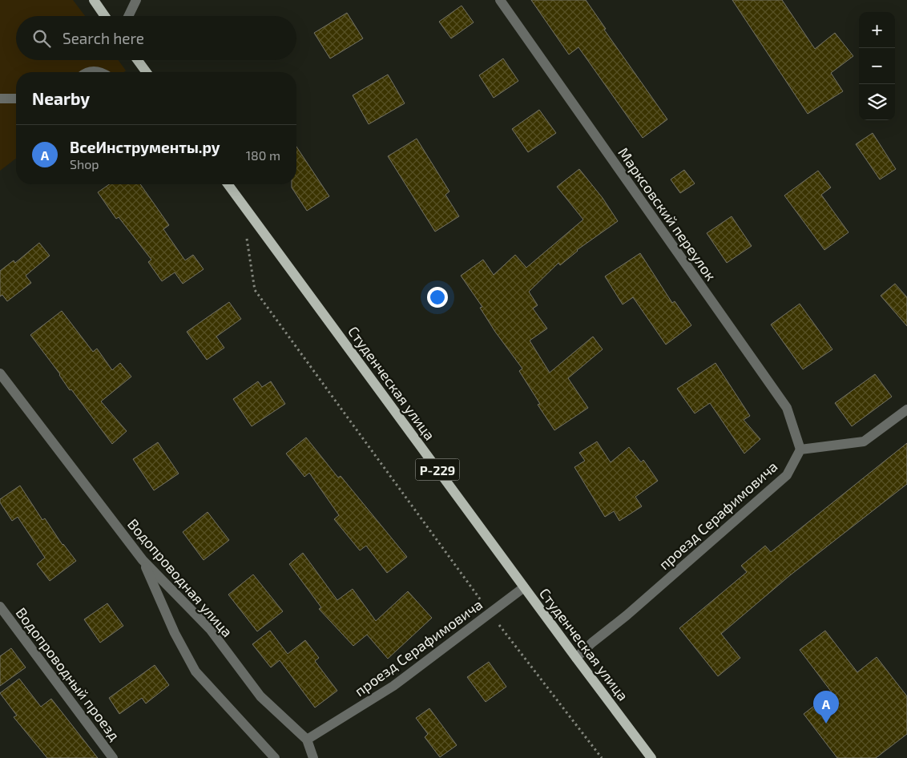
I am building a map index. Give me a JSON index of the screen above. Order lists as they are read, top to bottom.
{
  "streets": {
    "main road": ["Студенческая улица", "Р-229"],
    "street": [
      "Марксовский переулок",
      "проезд Серафимовича",
      "Водопроводная улица",
      "Водопроводный проезд"
    ]
  },
  "crossings": [
    ["Марксовский переулок", "проезд Серафимовича"],
    ["Студенческая улица", "проезд Серафимовича"],
    ["проезд Серафимовича", "Водопроводная улица"]
  ],
  "page": {
    "map_buttons": ["+", "−"],
    "search": "Search here",
    "heading": "Nearby",
    "list": [
      {
        "mark": "A",
        "name": "ВсеИнструменты.ру",
        "note": "Shop",
        "value": "180 m"
      }
    ],
    "pins": "A"
  }
}
